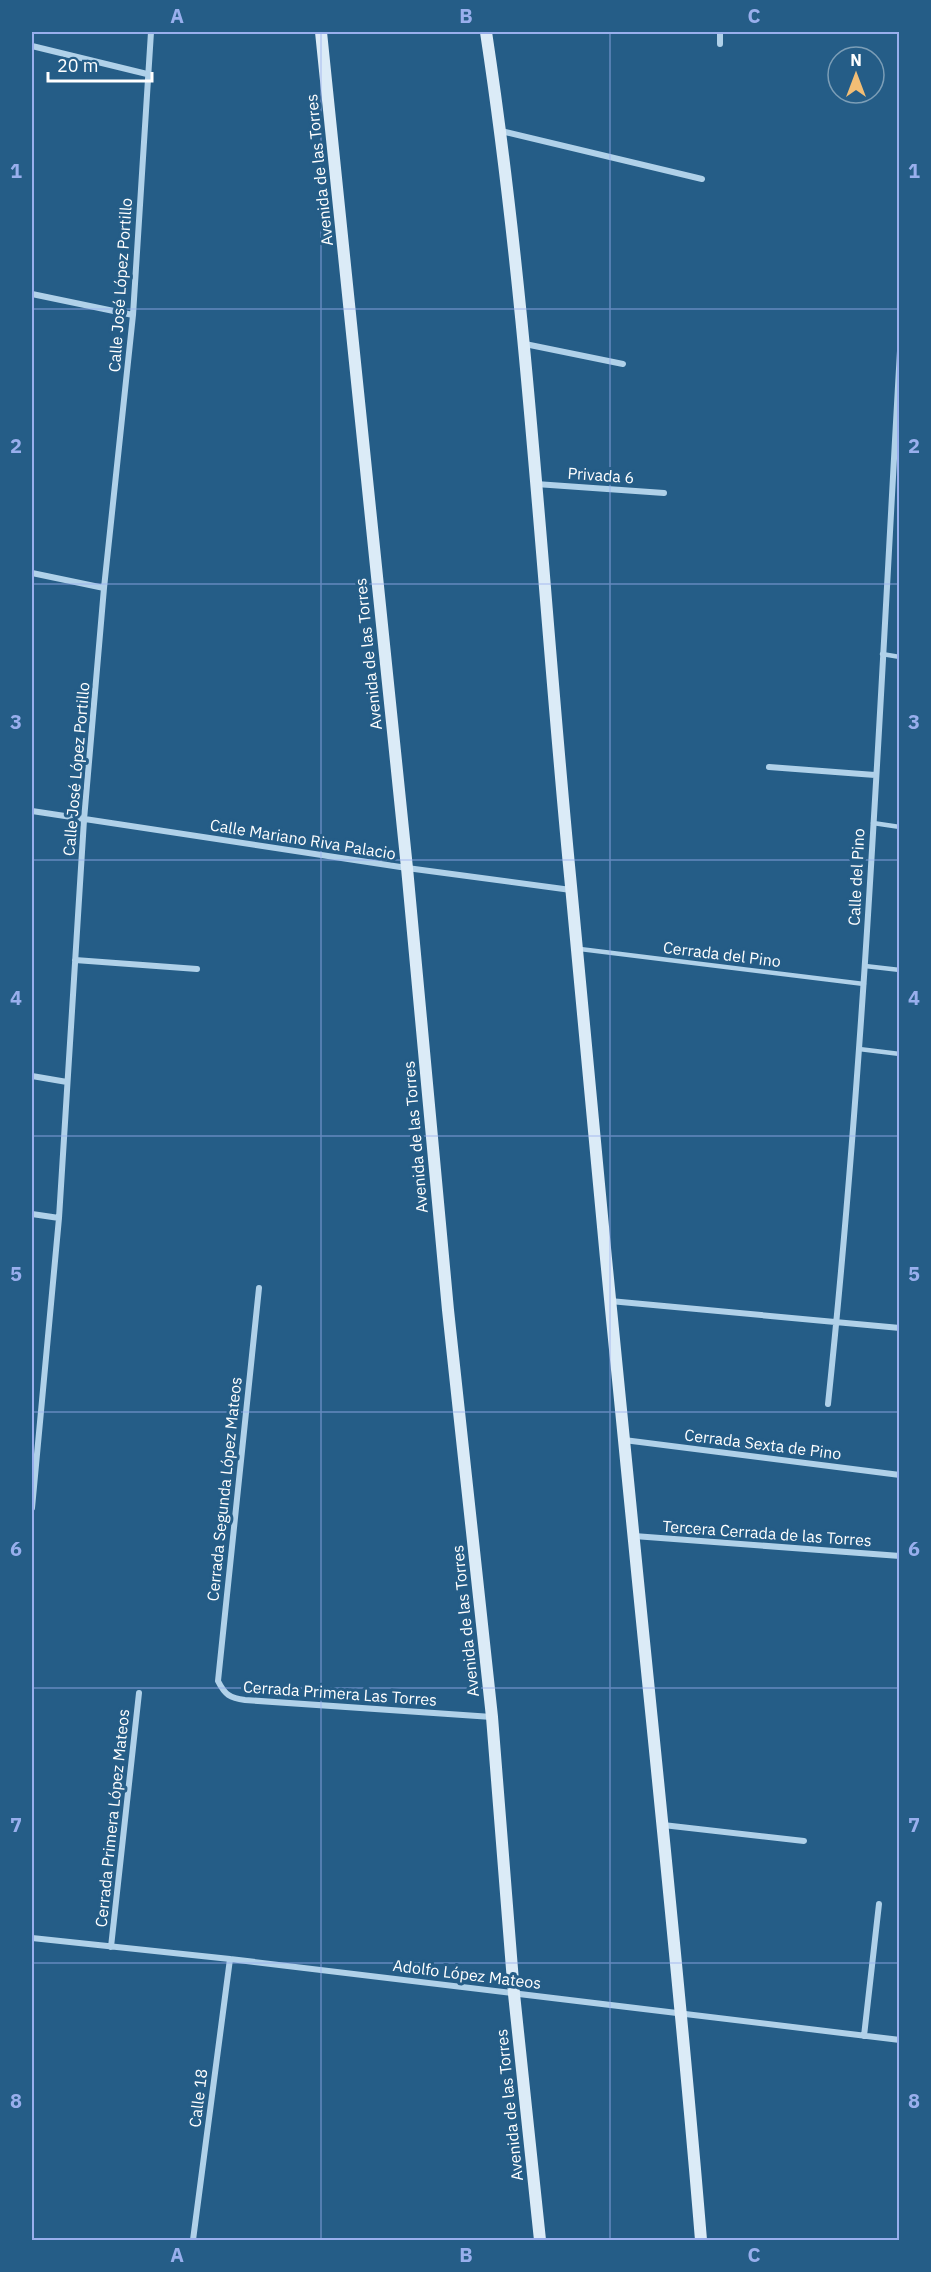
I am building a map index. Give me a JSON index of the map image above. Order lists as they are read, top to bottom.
{
  "streets": {
    "main road": ["Avenida de las Torres"],
    "street": [
      "Calle José López Portillo",
      "Privada 6",
      "Calle Mariano Riva Palacio",
      "Calle del Pino",
      "Cerrada Sexta de Pino",
      "Cerrada Segunda López Mateos",
      "Tercera Cerrada de las Torres",
      "Cerrada Primera Las Torres",
      "Cerrada Primera López Mateos",
      "Adolfo López Mateos",
      "Calle 18"
    ],
    "lane": ["Cerrada del Pino"]
  },
  "crossings": [
    ["Avenida de las Torres", "Calle Mariano Riva Palacio"],
    ["Avenida de las Torres", "Cerrada Primera Las Torres"],
    ["Avenida de las Torres", "Adolfo López Mateos"],
    ["Calle José López Portillo", "Calle Mariano Riva Palacio"],
    ["Calle del Pino", "Cerrada del Pino"],
    ["Cerrada Segunda López Mateos", "Cerrada Primera Las Torres"],
    ["Cerrada Primera López Mateos", "Adolfo López Mateos"],
    ["Adolfo López Mateos", "Calle 18"]
  ],
  "scale_bar": "20 m",
  "north": "top",
  "grid": {
    "columns": ["A", "B", "C"],
    "rows": [
      "1",
      "2",
      "3",
      "4",
      "5",
      "6",
      "7",
      "8"
    ]
  }
}
